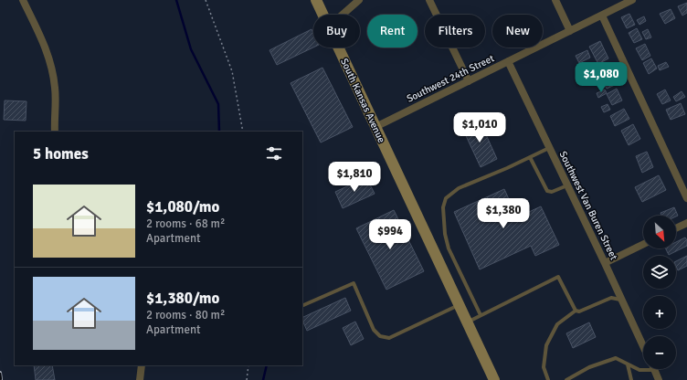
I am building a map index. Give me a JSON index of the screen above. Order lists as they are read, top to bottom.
{
  "streets": {
    "main road": ["South Kansas Avenue"],
    "street": ["Southwest 24th Street", "Southwest Van Buren Street"]
  },
  "crossings": [
    ["Southwest 24th Street", "South Kansas Avenue"],
    ["Southwest 24th Street", "Southwest Van Buren Street"]
  ],
  "north": "bottom right",
  "page": {
    "chip": [
      "Buy",
      "Rent",
      "Filters",
      "New"
    ],
    "price": [
      "$1,080",
      "$1,010",
      "$1,810",
      "$1,380",
      "$994"
    ],
    "heading": "5 homes",
    "list": [
      {
        "name": "$1,080/mo",
        "note": "2 rooms · 68 m² · Apartment"
      },
      {
        "name": "$1,380/mo",
        "note": "2 rooms · 80 m² · Apartment"
      }
    ],
    "map_buttons": ["+", "−"]
  }
}
